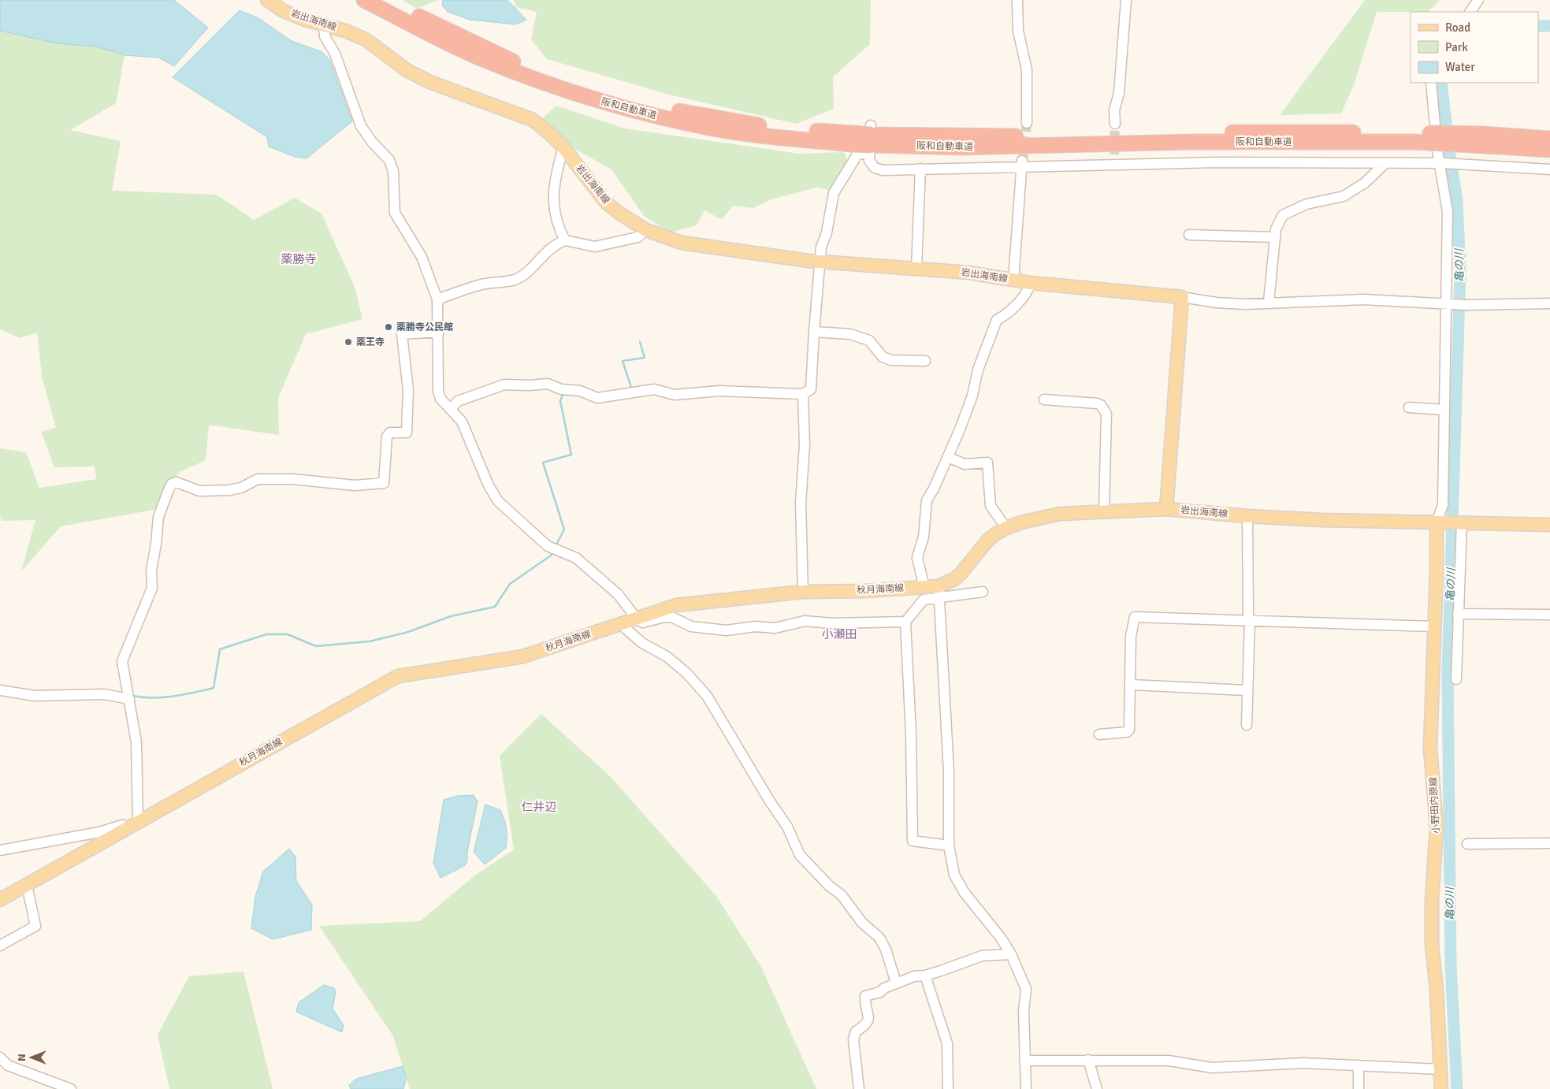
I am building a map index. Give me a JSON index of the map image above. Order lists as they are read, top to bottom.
{
  "streets": {
    "highway": ["阪和自動車道"],
    "main road": ["岩出海南線", "秋月海南線", "小野田内原線"]
  },
  "crossings": [
    ["岩出海南線", "秋月海南線"],
    ["岩出海南線", "小野田内原線"]
  ],
  "districts": ["薬勝寺", "小瀬田", "仁井辺"],
  "water": ["亀の川"],
  "places": ["薬勝寺公民館", "薬王寺"],
  "legend": ["Road", "Park", "Water"],
  "north": "left"
}
